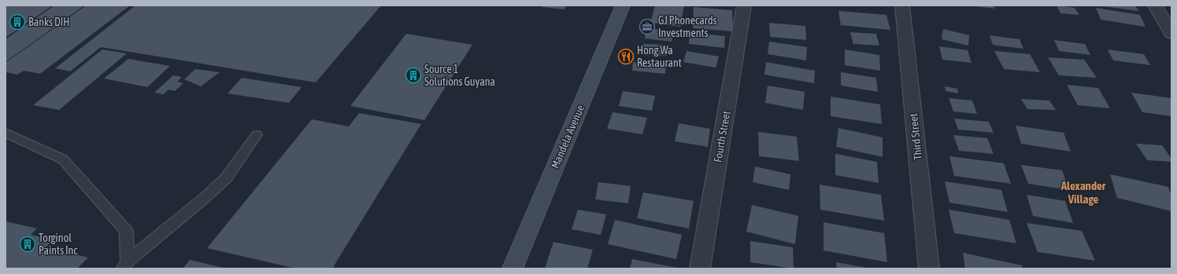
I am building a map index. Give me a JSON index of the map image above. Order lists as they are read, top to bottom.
{
  "streets": {
    "main road": ["Mandela Avenue"],
    "street": ["Fourth Street", "Third Street"]
  },
  "districts": ["Alexander Village"],
  "places": {
    "building": ["Banks DIH", "Source 1 Solutions Guyana", "Torginol Paints Inc"],
    "office": ["GJ Phonecards Investments"],
    "restaurant": ["Hong Wa Restaurant"]
  }
}
